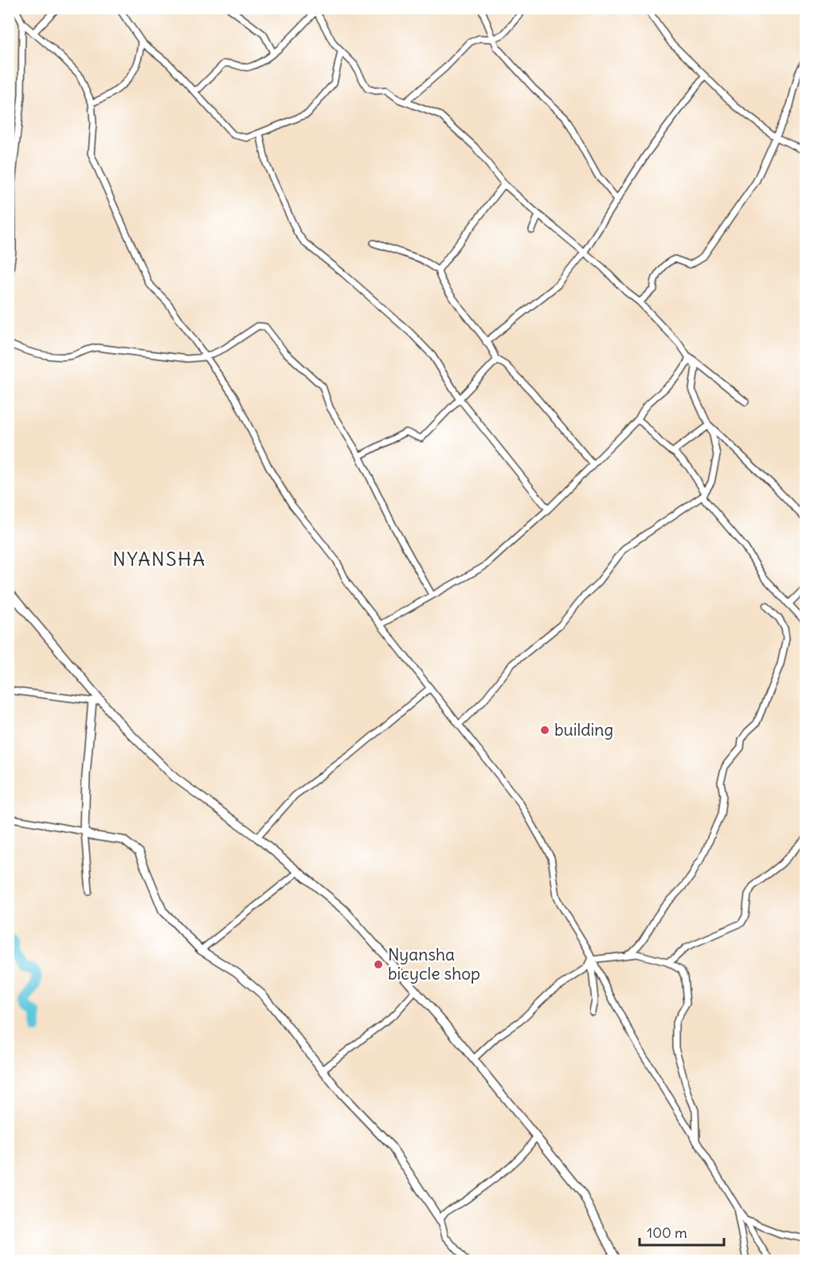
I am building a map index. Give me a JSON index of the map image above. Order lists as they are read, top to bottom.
{
  "districts": ["NYANSHA"],
  "places": ["building", "Nyansha bicycle shop"],
  "scale_bar": "100 m"
}
